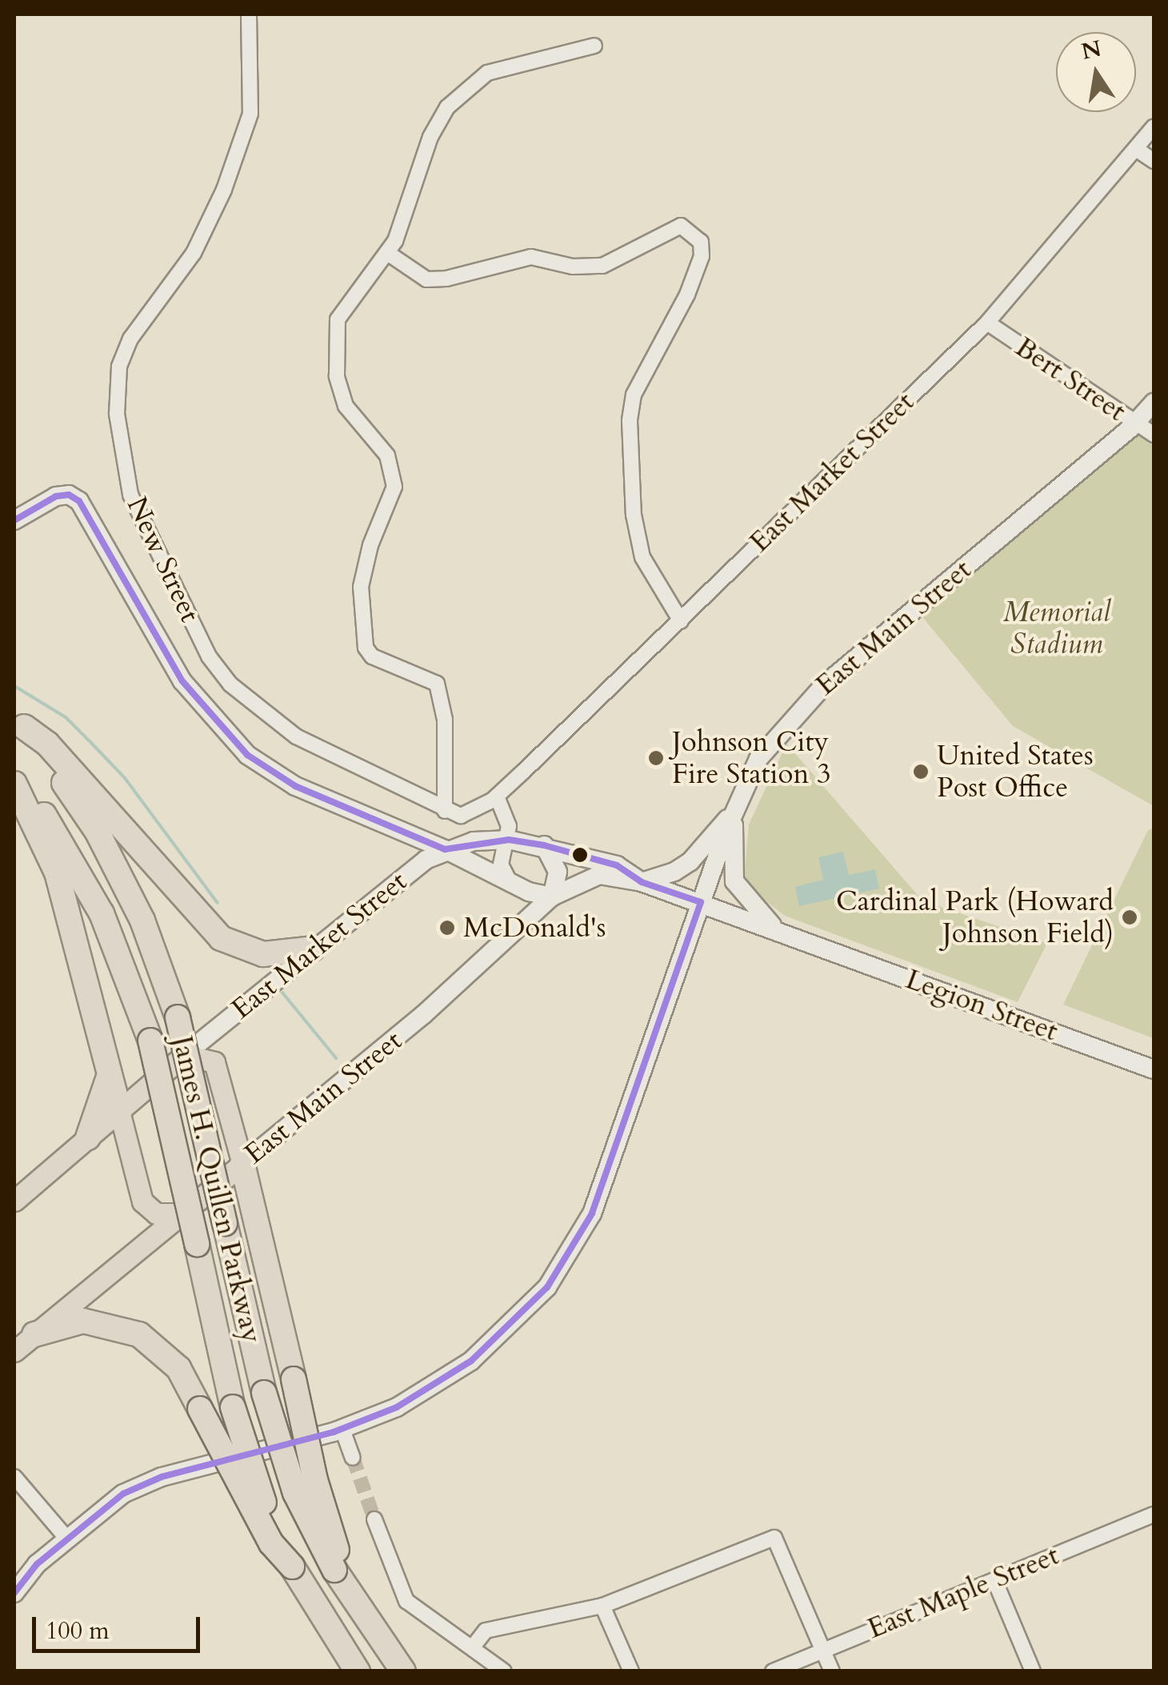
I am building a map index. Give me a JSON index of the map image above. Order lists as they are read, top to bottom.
{
  "streets": {
    "highway": ["James H. Quillen Parkway"],
    "main road": ["East Market Street", "East Main Street", "Legion Street"],
    "street": ["Bert Street", "New Street", "East Maple Street"]
  },
  "crossings": [
    ["Bert Street", "East Market Street"],
    ["Bert Street", "East Main Street"],
    ["East Market Street", "East Main Street"],
    ["East Market Street", "Legion Street"],
    ["East Main Street", "Legion Street"]
  ],
  "parks": ["Memorial Stadium"],
  "places": [
    "Johnson City Fire Station 3",
    "United States Post Office",
    "Cardinal Park (Howard Johnson Field)",
    "McDonald's"
  ],
  "scale_bar": "100 m",
  "north": "top"
}
